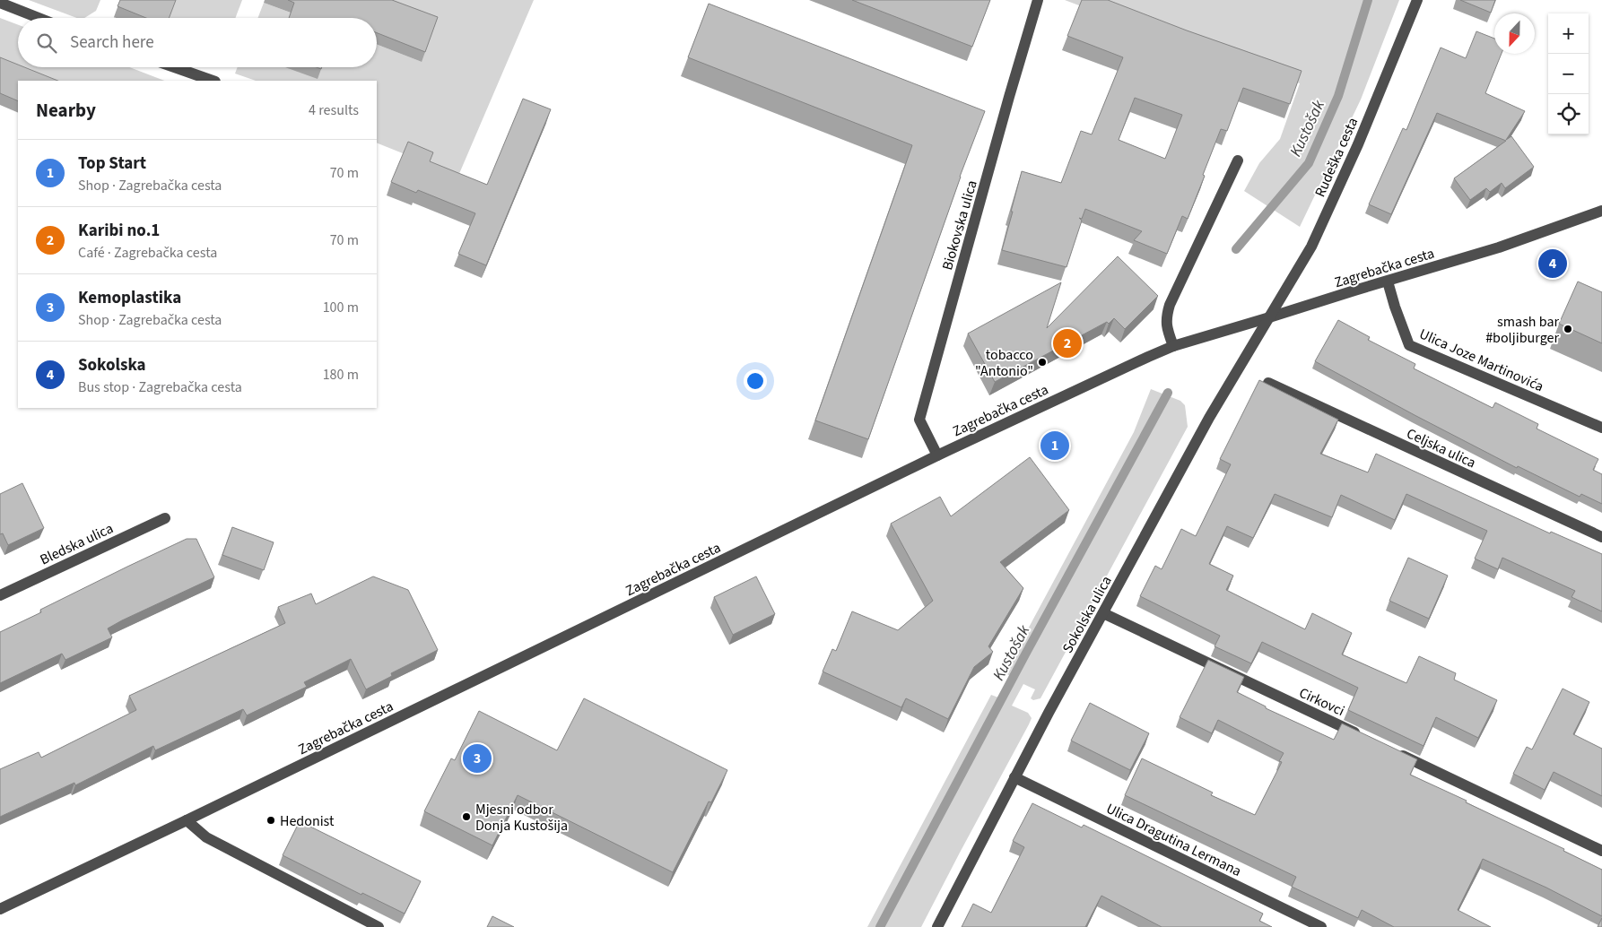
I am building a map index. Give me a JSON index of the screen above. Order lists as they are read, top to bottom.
{
  "streets": {
    "street": [
      "Rudeška cesta",
      "Biokovska ulica",
      "Zagrebačka cesta",
      "Ulica Joze Martinovića",
      "Celjska ulica",
      "Bledska ulica",
      "Sokolska ulica",
      "Cirkovci",
      "Ulica Dragutina Lermana"
    ]
  },
  "crossings": [
    ["Rudeška cesta", "Zagrebačka cesta"],
    ["Rudeška cesta", "Sokolska ulica"],
    ["Biokovska ulica", "Zagrebačka cesta"],
    ["Zagrebačka cesta", "Ulica Joze Martinovića"],
    ["Zagrebačka cesta", "Sokolska ulica"],
    ["Sokolska ulica", "Cirkovci"],
    ["Sokolska ulica", "Ulica Dragutina Lermana"]
  ],
  "water": ["Kustošak"],
  "places": [
    "smash bar #boljiburger",
    "tobacco \"Antonio\"",
    "Mjesni odbor Donja Kustošija",
    "Hedonist"
  ],
  "north": "bottom",
  "page": {
    "map_buttons": ["+", "−"],
    "search": "Search here",
    "heading": ["Nearby", "4 results"],
    "list": [
      {
        "mark": "1",
        "name": "Top Start",
        "note": "Shop · Zagrebačka cesta",
        "value": "70 m"
      },
      {
        "mark": "2",
        "name": "Karibi no.1",
        "note": "Café · Zagrebačka cesta",
        "value": "70 m"
      },
      {
        "mark": "3",
        "name": "Kemoplastika",
        "note": "Shop · Zagrebačka cesta",
        "value": "100 m"
      },
      {
        "mark": "4",
        "name": "Sokolska",
        "note": "Bus stop · Zagrebačka cesta",
        "value": "180 m"
      }
    ],
    "pins": [
      "4",
      "2",
      "1",
      "3"
    ]
  }
}
